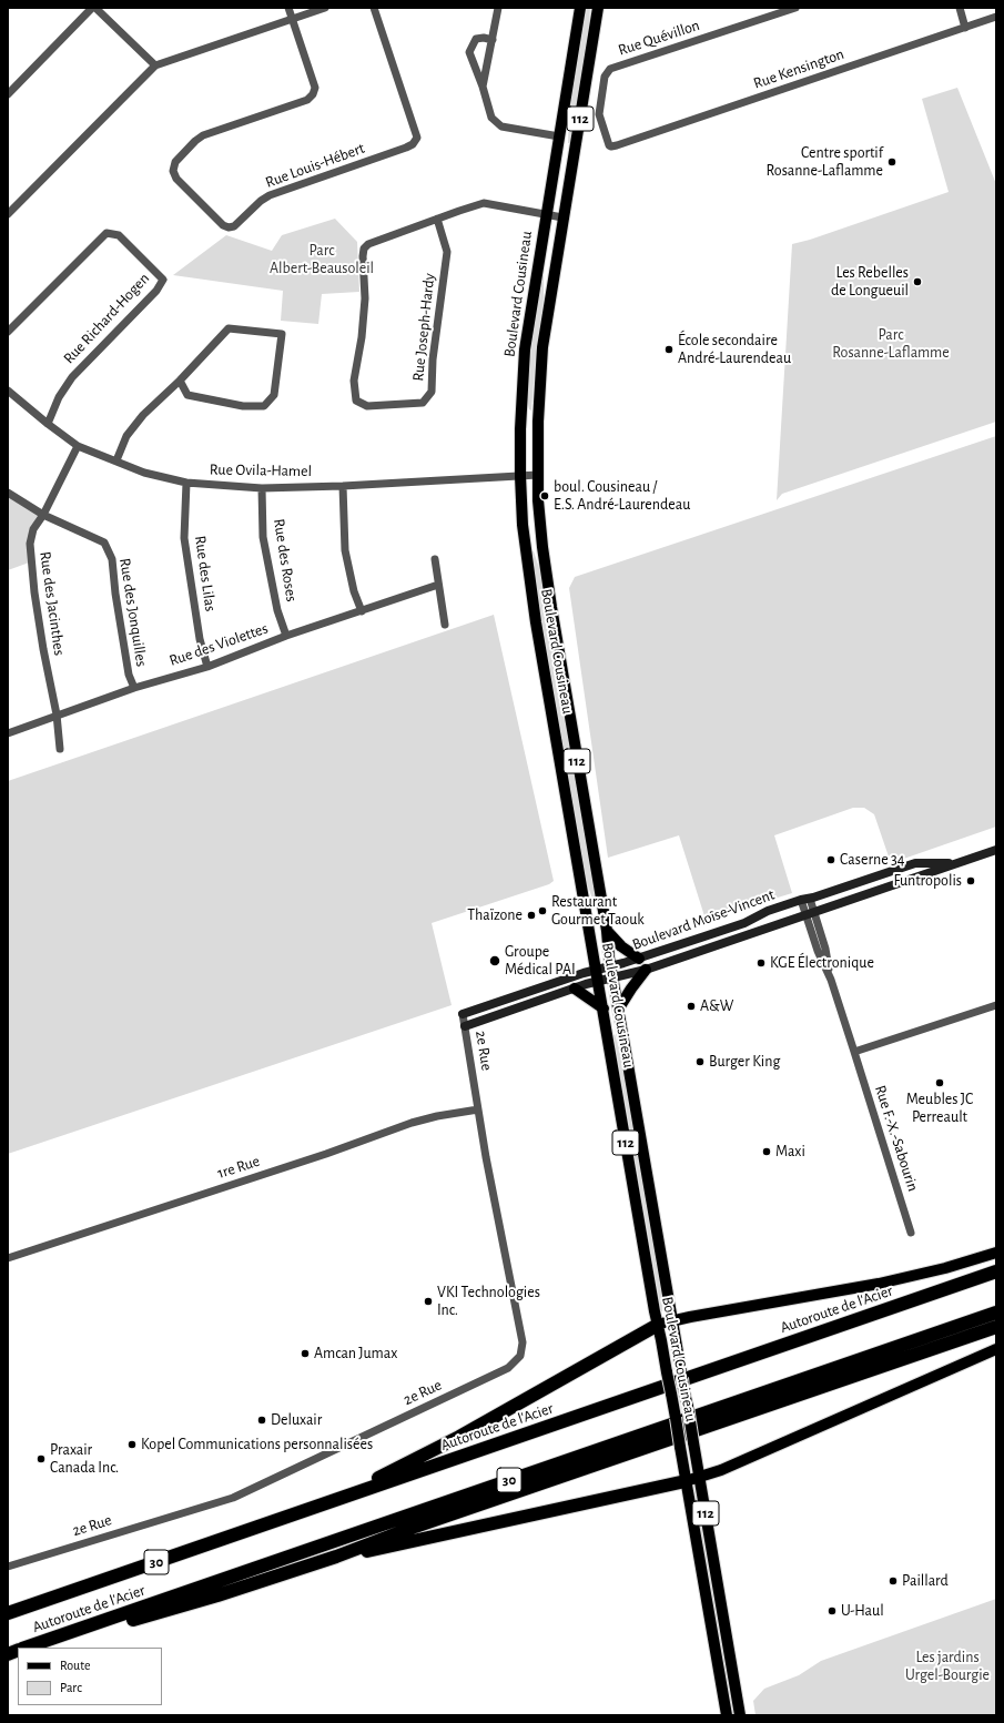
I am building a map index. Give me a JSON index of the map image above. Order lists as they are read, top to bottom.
{
  "streets": {
    "highway": ["Autoroute de l'Acier", "30"],
    "main road": ["112", "Boulevard Cousineau"],
    "street": [
      "Rue Quévillon",
      "Rue Kensington",
      "Rue Louis-Hébert",
      "Rue Richard-Hogen",
      "Rue Joseph-Hardy",
      "Rue Ovila-Hamel",
      "Rue des Roses",
      "Rue des Lilas",
      "Rue des Jacinthes",
      "Rue des Jonquilles",
      "Rue des Violettes",
      "Boulevard Moïse-Vincent",
      "2e Rue",
      "Rue F.-X.-Sabourin",
      "1re Rue"
    ]
  },
  "crossings": [
    ["Rue Quévillon", "Rue Kensington"],
    ["Boulevard Cousineau", "Rue Joseph-Hardy"],
    ["Boulevard Cousineau", "Rue Ovila-Hamel"],
    ["Boulevard Cousineau", "Boulevard Moïse-Vincent"],
    ["Rue Richard-Hogen", "Rue Ovila-Hamel"],
    ["Rue Ovila-Hamel", "Rue des Roses"],
    ["Rue Ovila-Hamel", "Rue des Lilas"],
    ["Rue Ovila-Hamel", "Rue des Jacinthes"],
    ["Rue des Roses", "Rue des Violettes"],
    ["Rue des Lilas", "Rue des Violettes"],
    ["Rue des Jacinthes", "Rue des Jonquilles"],
    ["Rue des Jacinthes", "Rue des Violettes"],
    ["Rue des Jonquilles", "Rue des Violettes"],
    ["Boulevard Moïse-Vincent", "2e Rue"],
    ["Boulevard Moïse-Vincent", "Rue F.-X.-Sabourin"],
    ["2e Rue", "1re Rue"]
  ],
  "parks": ["Parc Albert-Beausoleil", "Parc Rosanne-Laflamme", "Les jardins Urgel-Bourgie"],
  "places": [
    "Centre sportif Rosanne-Laflamme",
    "Les Rebelles de Longueuil",
    "École secondaire André-Laurendeau",
    "boul. Cousineau / E.S. André-Laurendeau",
    "Caserne 34",
    "Funtropolis",
    "Restaurant Gourmet Taouk",
    "Thaïzone",
    "Groupe Médical PAI",
    "KGE Électronique",
    "A&W",
    "Burger King",
    "Meubles JC Perreault",
    "Maxi",
    "VKI Technologies Inc.",
    "Amcan Jumax",
    "Deluxair",
    "Kopel Communications personnalisées",
    "Praxair Canada Inc.",
    "Paillard",
    "U-Haul"
  ],
  "legend": ["Route", "Parc"]
}
